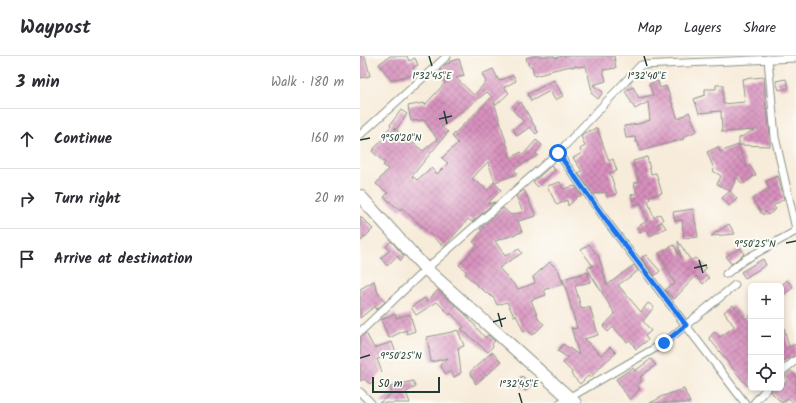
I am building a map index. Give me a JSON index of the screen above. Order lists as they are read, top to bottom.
{
  "scale_bar": "50 m",
  "page": {
    "header": "Waypost",
    "nav": ["Map", "Layers", "Share"],
    "heading": ["3 min", "Walk · 180 m"],
    "list": [
      ["Continue", "160 m"],
      ["Turn right", "20 m"],
      "Arrive at destination"
    ],
    "map_buttons": ["+", "−"],
    "scale": "50 m"
  },
  "coordinates": [
    "1°32'45\"E",
    "1°32'40\"E",
    "9°50'20\"N",
    "9°50'25\"N"
  ]
}
